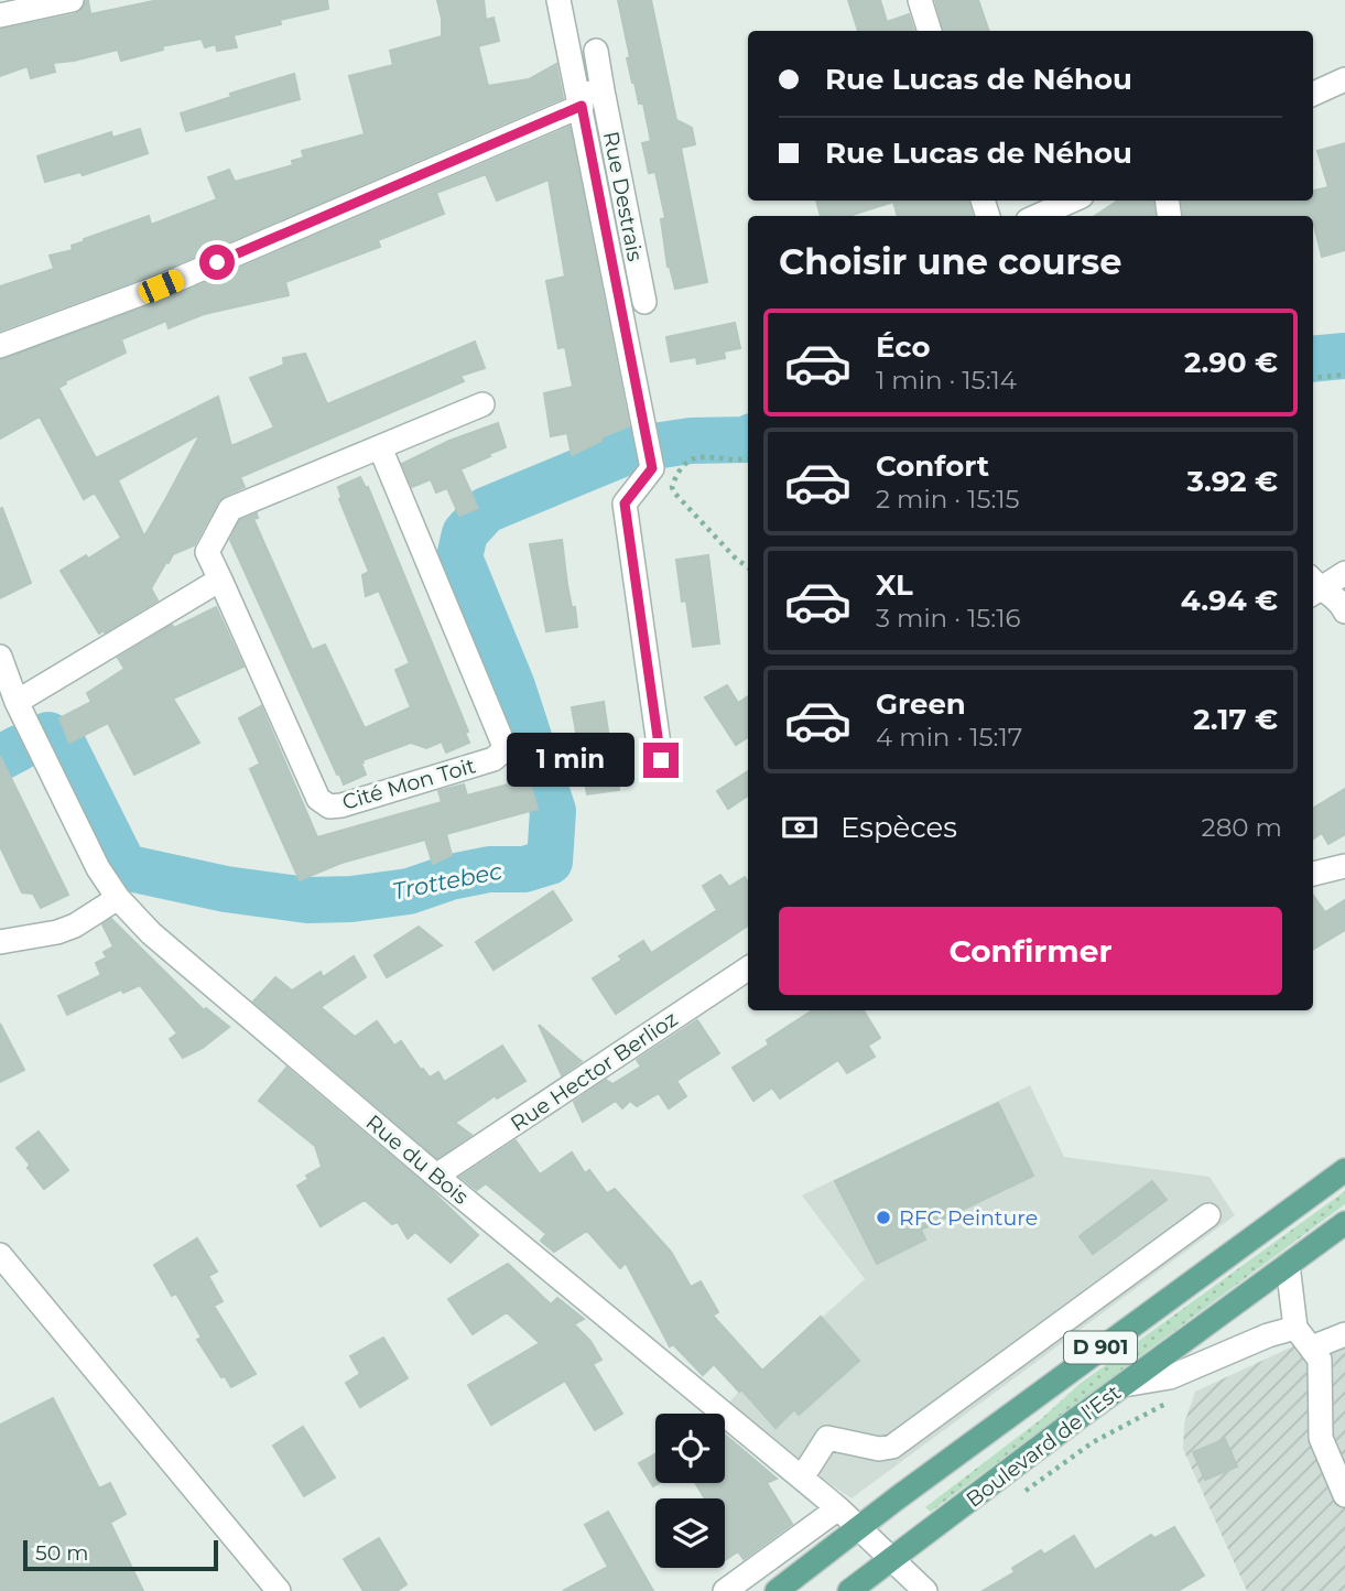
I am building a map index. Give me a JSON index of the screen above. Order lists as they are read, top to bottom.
{
  "streets": {
    "main road": ["D 901", "Boulevard de l'Est"],
    "street": [
      "Rue Destrais",
      "Cité Mon Toit",
      "Rue Hector Berlioz",
      "Rue du Bois"
    ]
  },
  "crossings": [
    ["Rue Hector Berlioz", "Rue du Bois"],
    ["Rue du Bois", "D 901"],
    ["Rue du Bois", "Boulevard de l'Est"],
    ["D 901", "Boulevard de l'Est"]
  ],
  "water": ["Trottebec"],
  "places": ["RFC Peinture"],
  "scale_bar": "50 m",
  "page": {
    "banner": ["Rue Lucas de Néhou", "Rue Lucas de Néhou"],
    "heading": "Choisir une course",
    "list": [
      {
        "name": "Éco",
        "note": "1 min · 15:14",
        "value": "2.90 €"
      },
      {
        "name": "Confort",
        "note": "2 min · 15:15",
        "value": "3.92 €"
      },
      {
        "name": "XL",
        "note": "3 min · 15:16",
        "value": "4.94 €"
      },
      {
        "name": "Green",
        "note": "4 min · 15:17",
        "value": "2.17 €"
      }
    ],
    "bubble": "1 min",
    "pay": ["Espèces", "280 m"],
    "buttons": "Confirmer",
    "scale": "50 m"
  }
}
